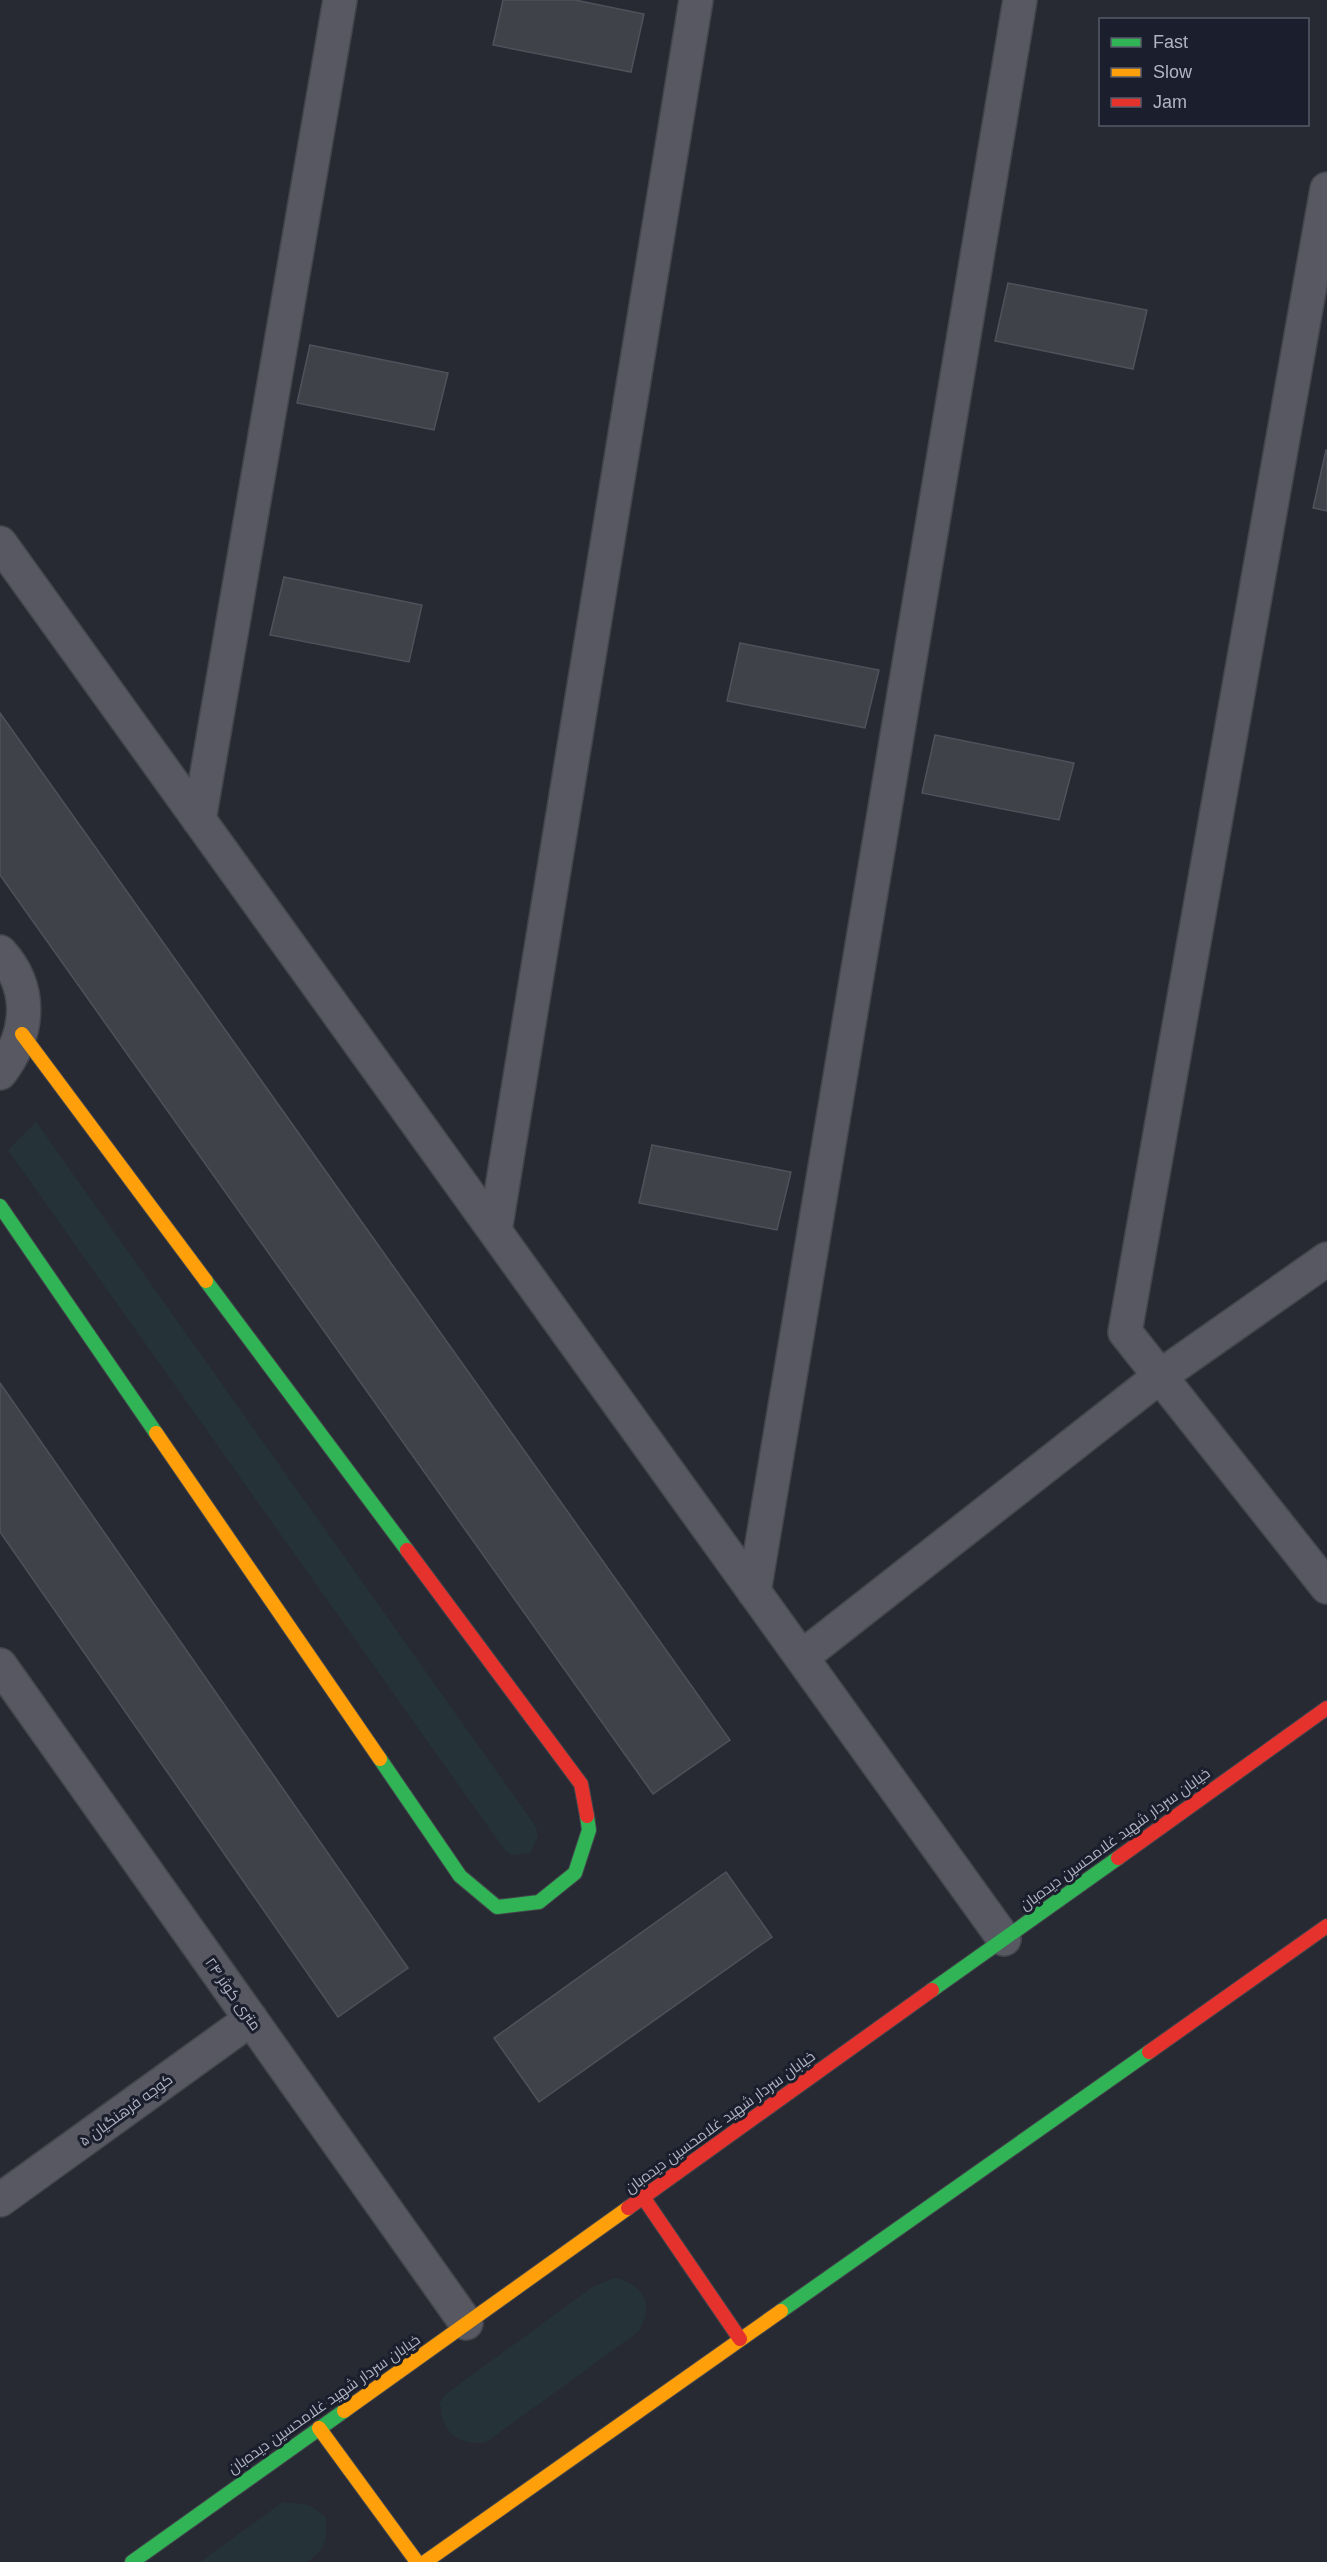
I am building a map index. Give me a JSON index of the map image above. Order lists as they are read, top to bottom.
{
  "streets": {
    "main road": ["خیابان سردار شهید غلامحسین دیده‌بان"],
    "street": ["۲۴ متری کوثر", "کوچه فرهنگیان ۵"]
  },
  "crossings": [
    ["خیابان سردار شهید غلامحسین دیده‌بان", "۲۴ متری کوثر"],
    ["۲۴ متری کوثر", "کوچه فرهنگیان ۵"]
  ],
  "legend": ["Fast", "Slow", "Jam"]
}
